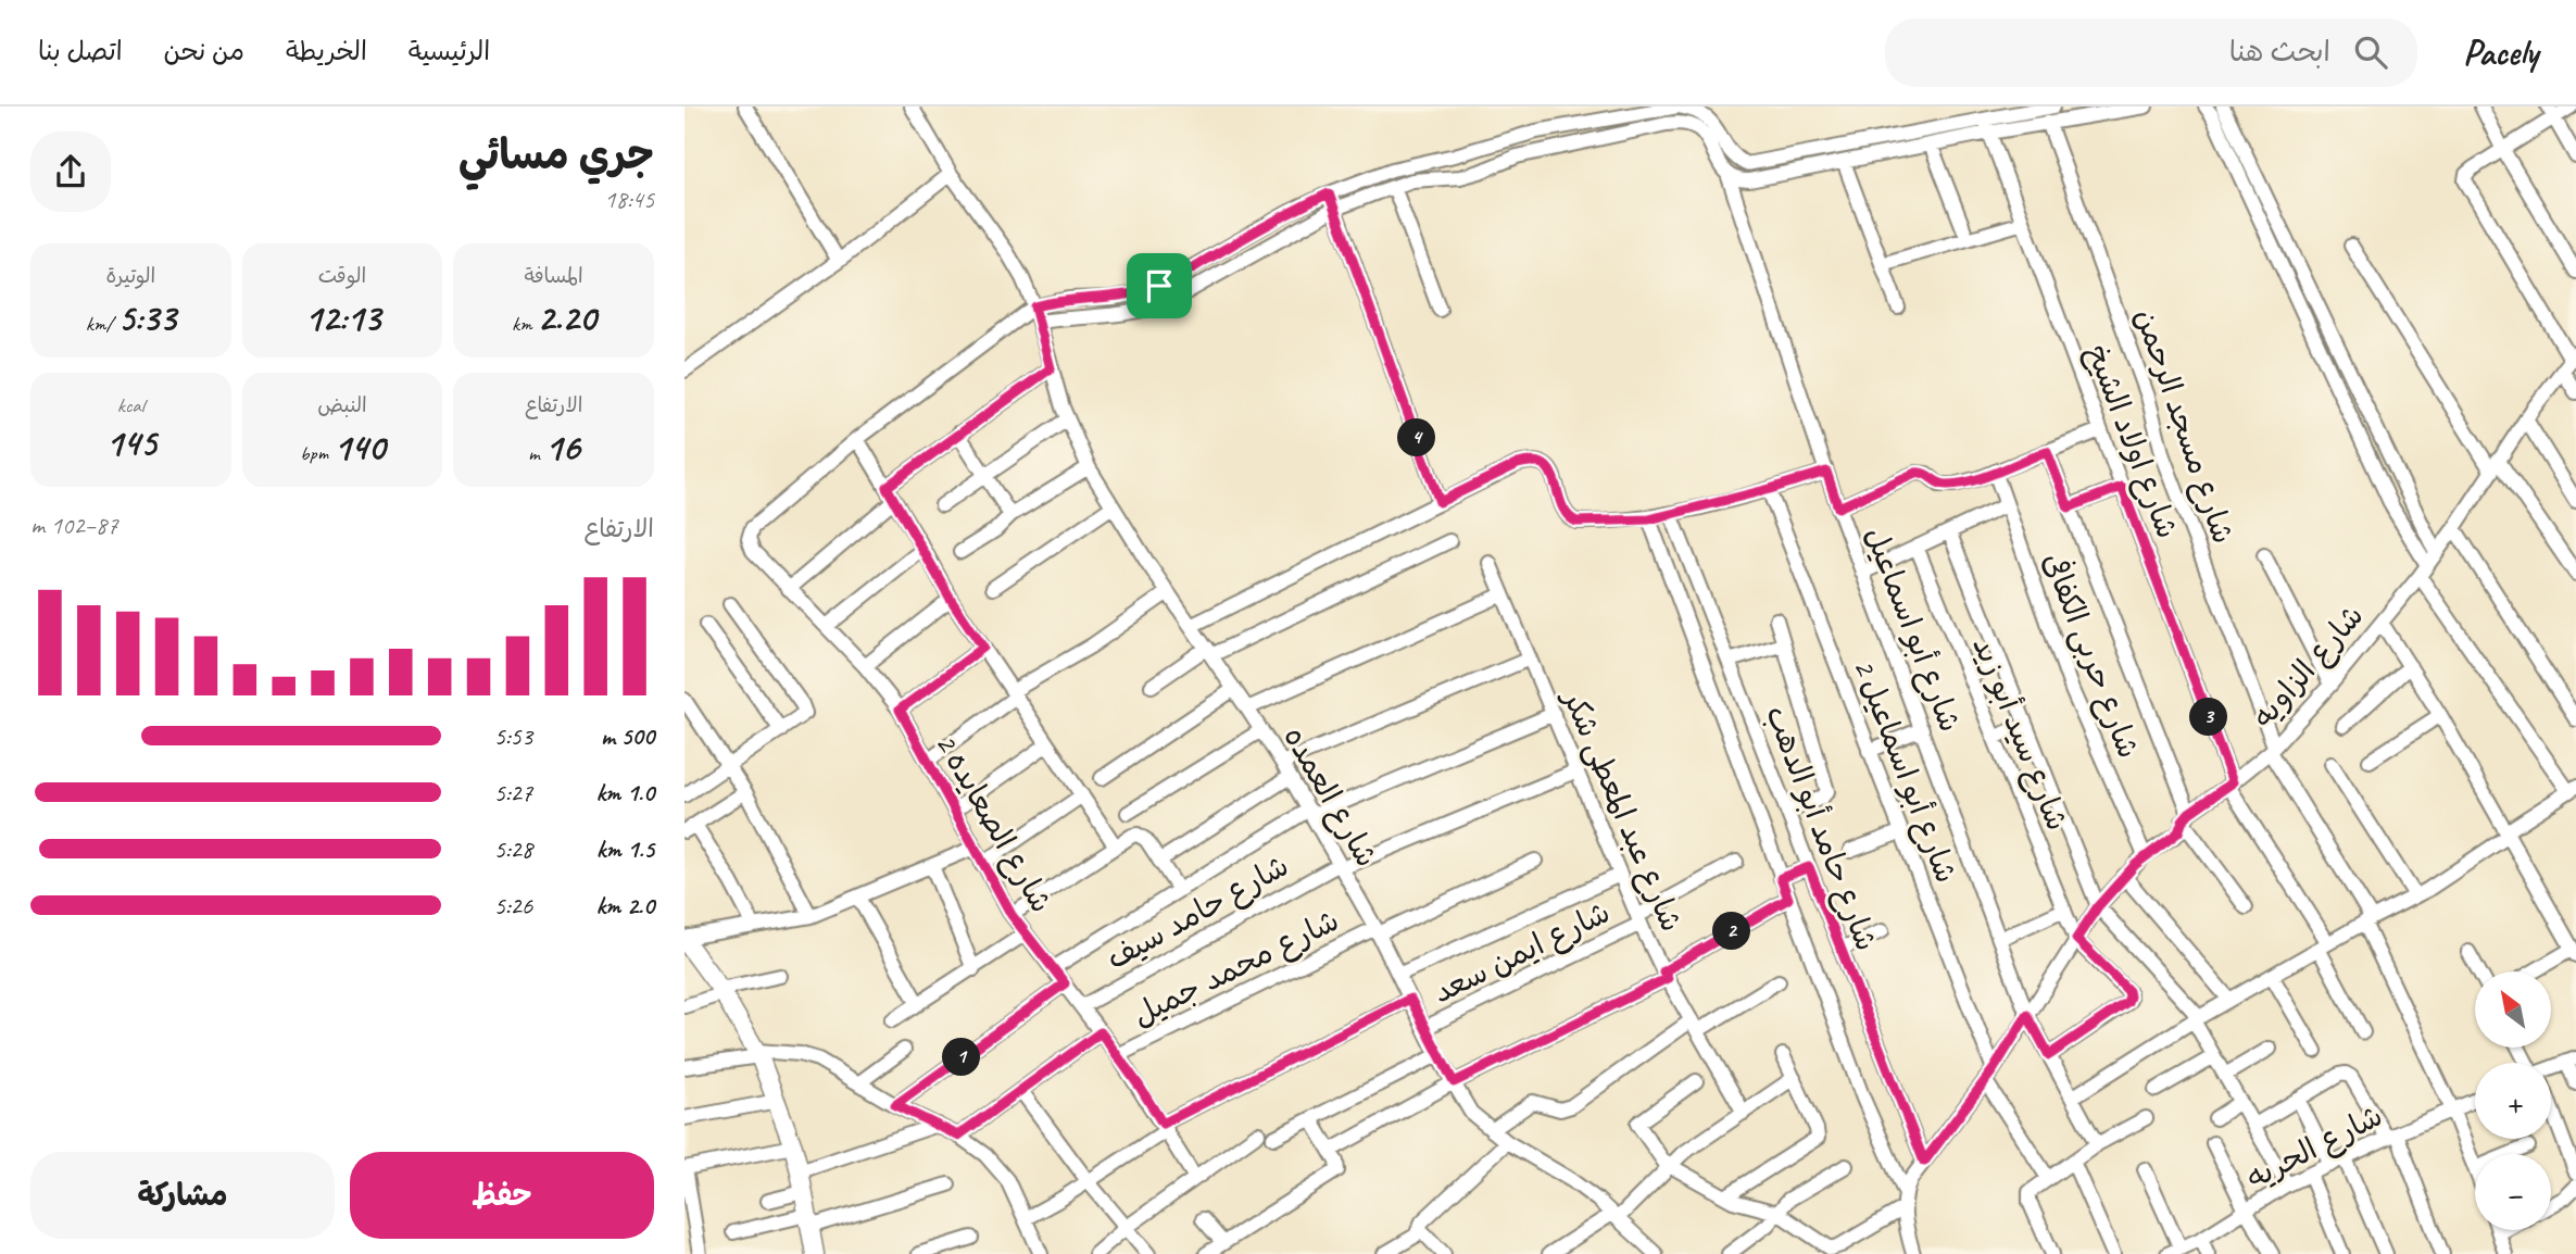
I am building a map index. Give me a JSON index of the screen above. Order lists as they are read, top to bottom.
{
  "streets": {
    "street": [
      "شارع مسجد الرحمن",
      "شارع اولاد الشيخ",
      "شارع أبو اسماعيل",
      "شارع حربى الكفافى",
      "شارع الزاويه",
      "شارع سيد أبو زيد",
      "شارع أبو اسماعيل 2",
      "شارع العمده",
      "شارع عبد المعطى شكر",
      "شارع الصعايده 2",
      "شارع حامد أبو الدهب",
      "شارع حامد سيف",
      "شارع ايمن سعد",
      "شارع محمد جميل",
      "شارع الحريه"
    ]
  },
  "crossings": [
    ["شارع مسجد الرحمن", "شارع الزاويه"],
    ["شارع مسجد الرحمن", "شارع الحريه"],
    ["شارع اولاد الشيخ", "شارع الزاويه"],
    ["شارع أبو اسماعيل", "شارع الزاويه"],
    ["شارع حربى الكفافى", "شارع الزاويه"],
    ["شارع الزاويه", "شارع سيد أبو زيد"],
    ["شارع الزاويه", "شارع أبو اسماعيل 2"],
    ["شارع الزاويه", "شارع حامد أبو الدهب"],
    ["شارع العمده", "شارع حامد سيف"],
    ["شارع العمده", "شارع ايمن سعد"],
    ["شارع العمده", "شارع محمد جميل"],
    ["شارع عبد المعطى شكر", "شارع حامد سيف"],
    ["شارع عبد المعطى شكر", "شارع ايمن سعد"],
    ["شارع الصعايده 2", "شارع حامد سيف"],
    ["شارع الصعايده 2", "شارع محمد جميل"]
  ],
  "north": "top left",
  "page": {
    "header": "Pacely",
    "search": "ابحث هنا",
    "nav": [
      "الرئيسية",
      "الخريطة",
      "من نحن",
      "اتصل بنا"
    ],
    "heading": ["جري مسائي", "18:45"],
    "stats": [
      ["المسافة", "2.20 km"],
      ["الوقت", "12:13"],
      ["الوتيرة", "5:33 /km"],
      ["الارتفاع", "16 m"],
      ["النبض", "140 bpm"],
      ["kcal", "145"]
    ],
    "pins": [
      "4",
      "3",
      "2",
      "1"
    ],
    "chart": ["الارتفاع", "87–102 m"],
    "list": [
      {
        "name": "500 m",
        "note": "5:53"
      },
      {
        "name": "1.0 km",
        "note": "5:27"
      },
      {
        "name": "1.5 km",
        "note": "5:28"
      },
      {
        "name": "2.0 km",
        "note": "5:26"
      }
    ],
    "map_buttons": ["+", "−"],
    "buttons": ["حفظ", "مشاركة"]
  }
}
